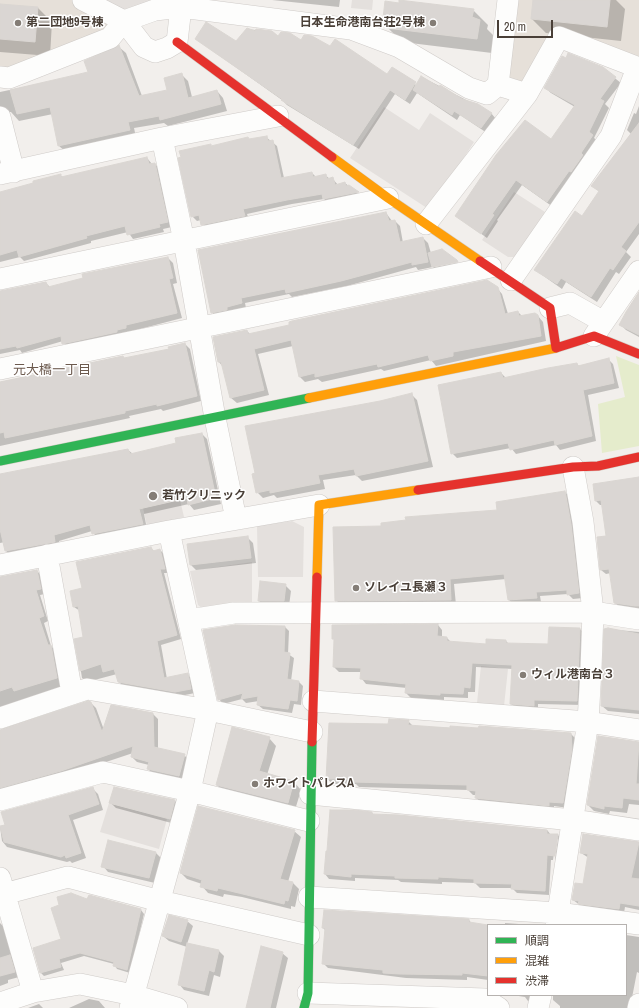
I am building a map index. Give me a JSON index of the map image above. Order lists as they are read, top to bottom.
{
  "districts": ["元大橋一丁目"],
  "places": [
    "第二団地9号棟",
    "日本生命港南台荘2号棟",
    "若竹クリニック",
    "ソレイユ長瀬３",
    "ウィル港南台３",
    "ホワイトパレスA"
  ],
  "legend": ["順調", "混雑", "渋滞"],
  "scale_bar": "20 m"
}
